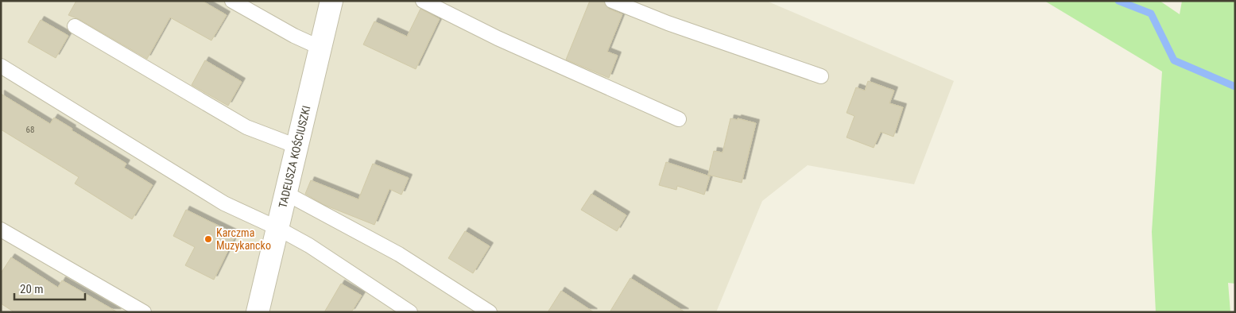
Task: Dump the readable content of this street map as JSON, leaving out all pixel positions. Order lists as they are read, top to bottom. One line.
{"streets":{"street":["TADEUSZA KOŚCIUSZKI"]},"places":["Karczma Muzykancko"],"house_numbers":["68"],"scale_bar":"20 m"}
